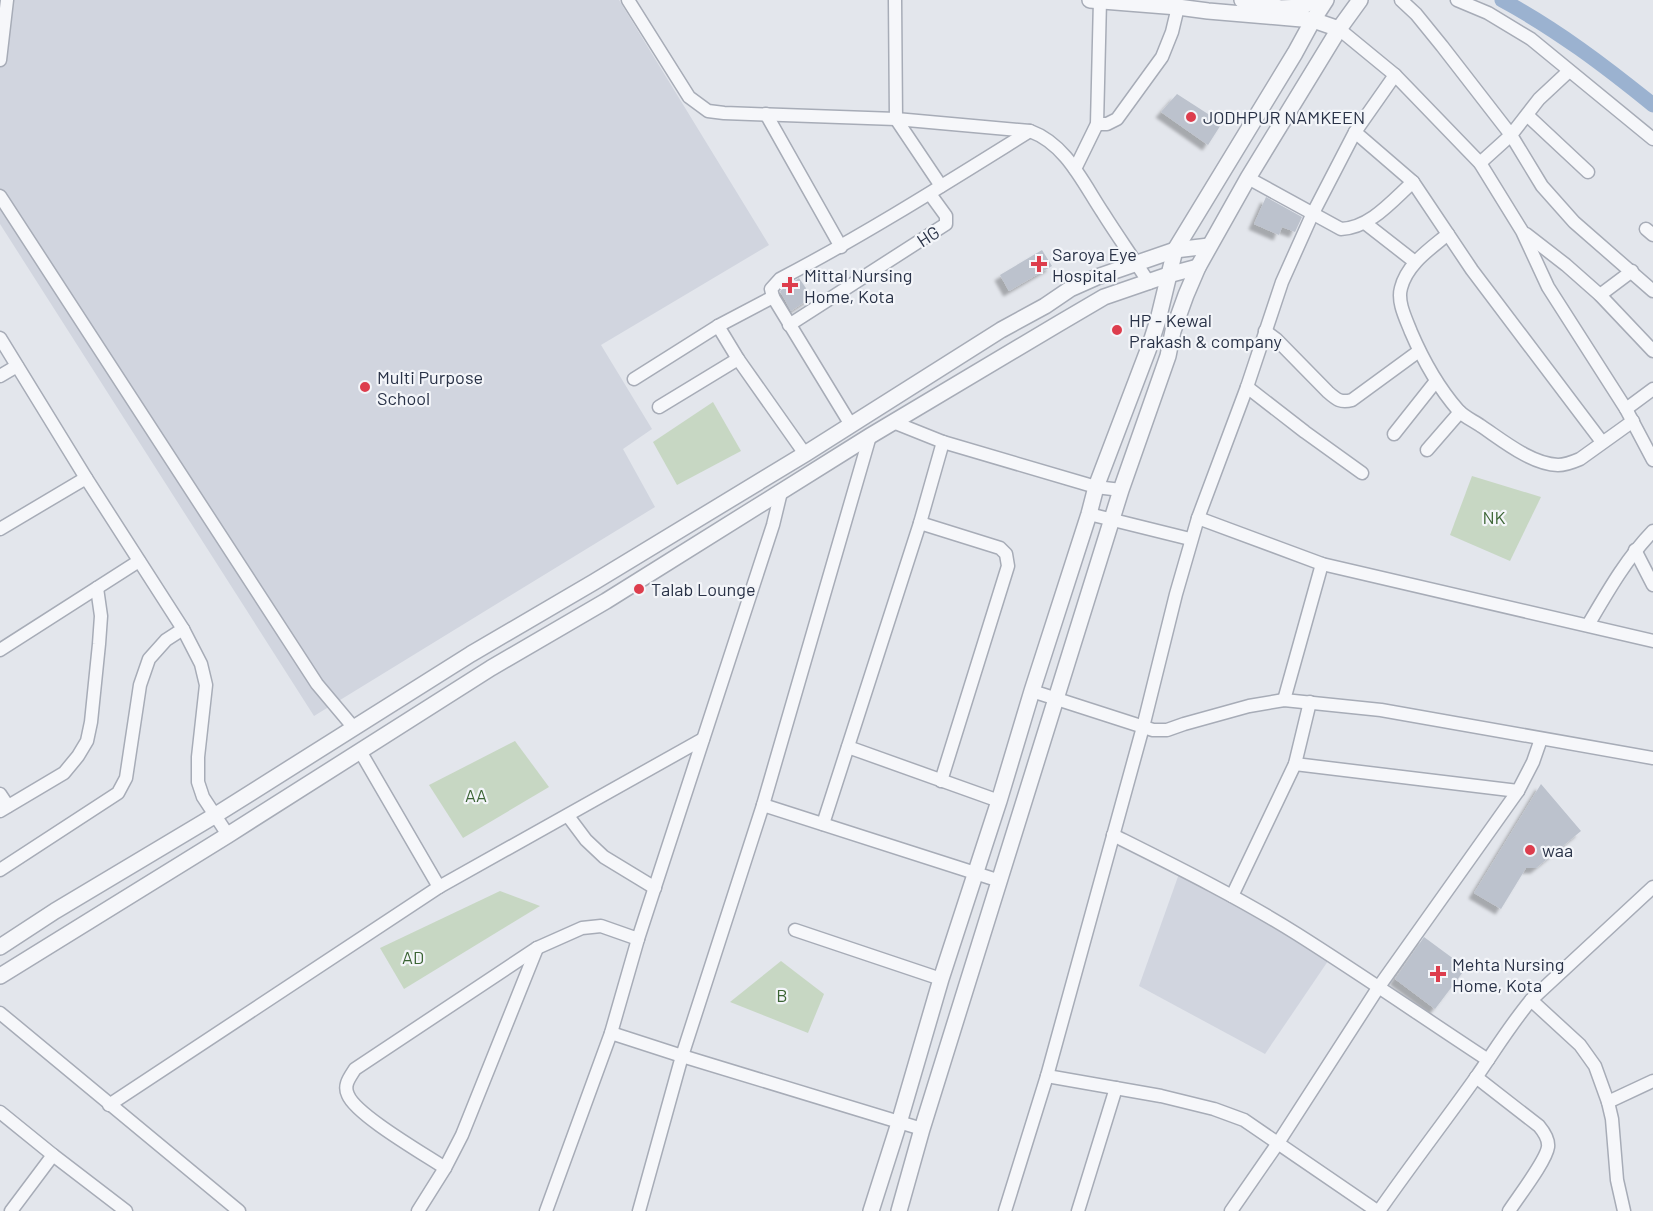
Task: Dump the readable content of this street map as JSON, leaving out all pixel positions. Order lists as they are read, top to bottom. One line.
{"streets":{"street":["HG"]},"parks":["NK","AA","AD","B"],"places":{"other":["JODHPUR NAMKEEN","HP - Kewal Prakash & company","Multi Purpose School","Talab Lounge","waa"],"health":["Saroya Eye Hospital","Mittal Nursing Home, Kota","Mehta Nursing Home, Kota"]}}
